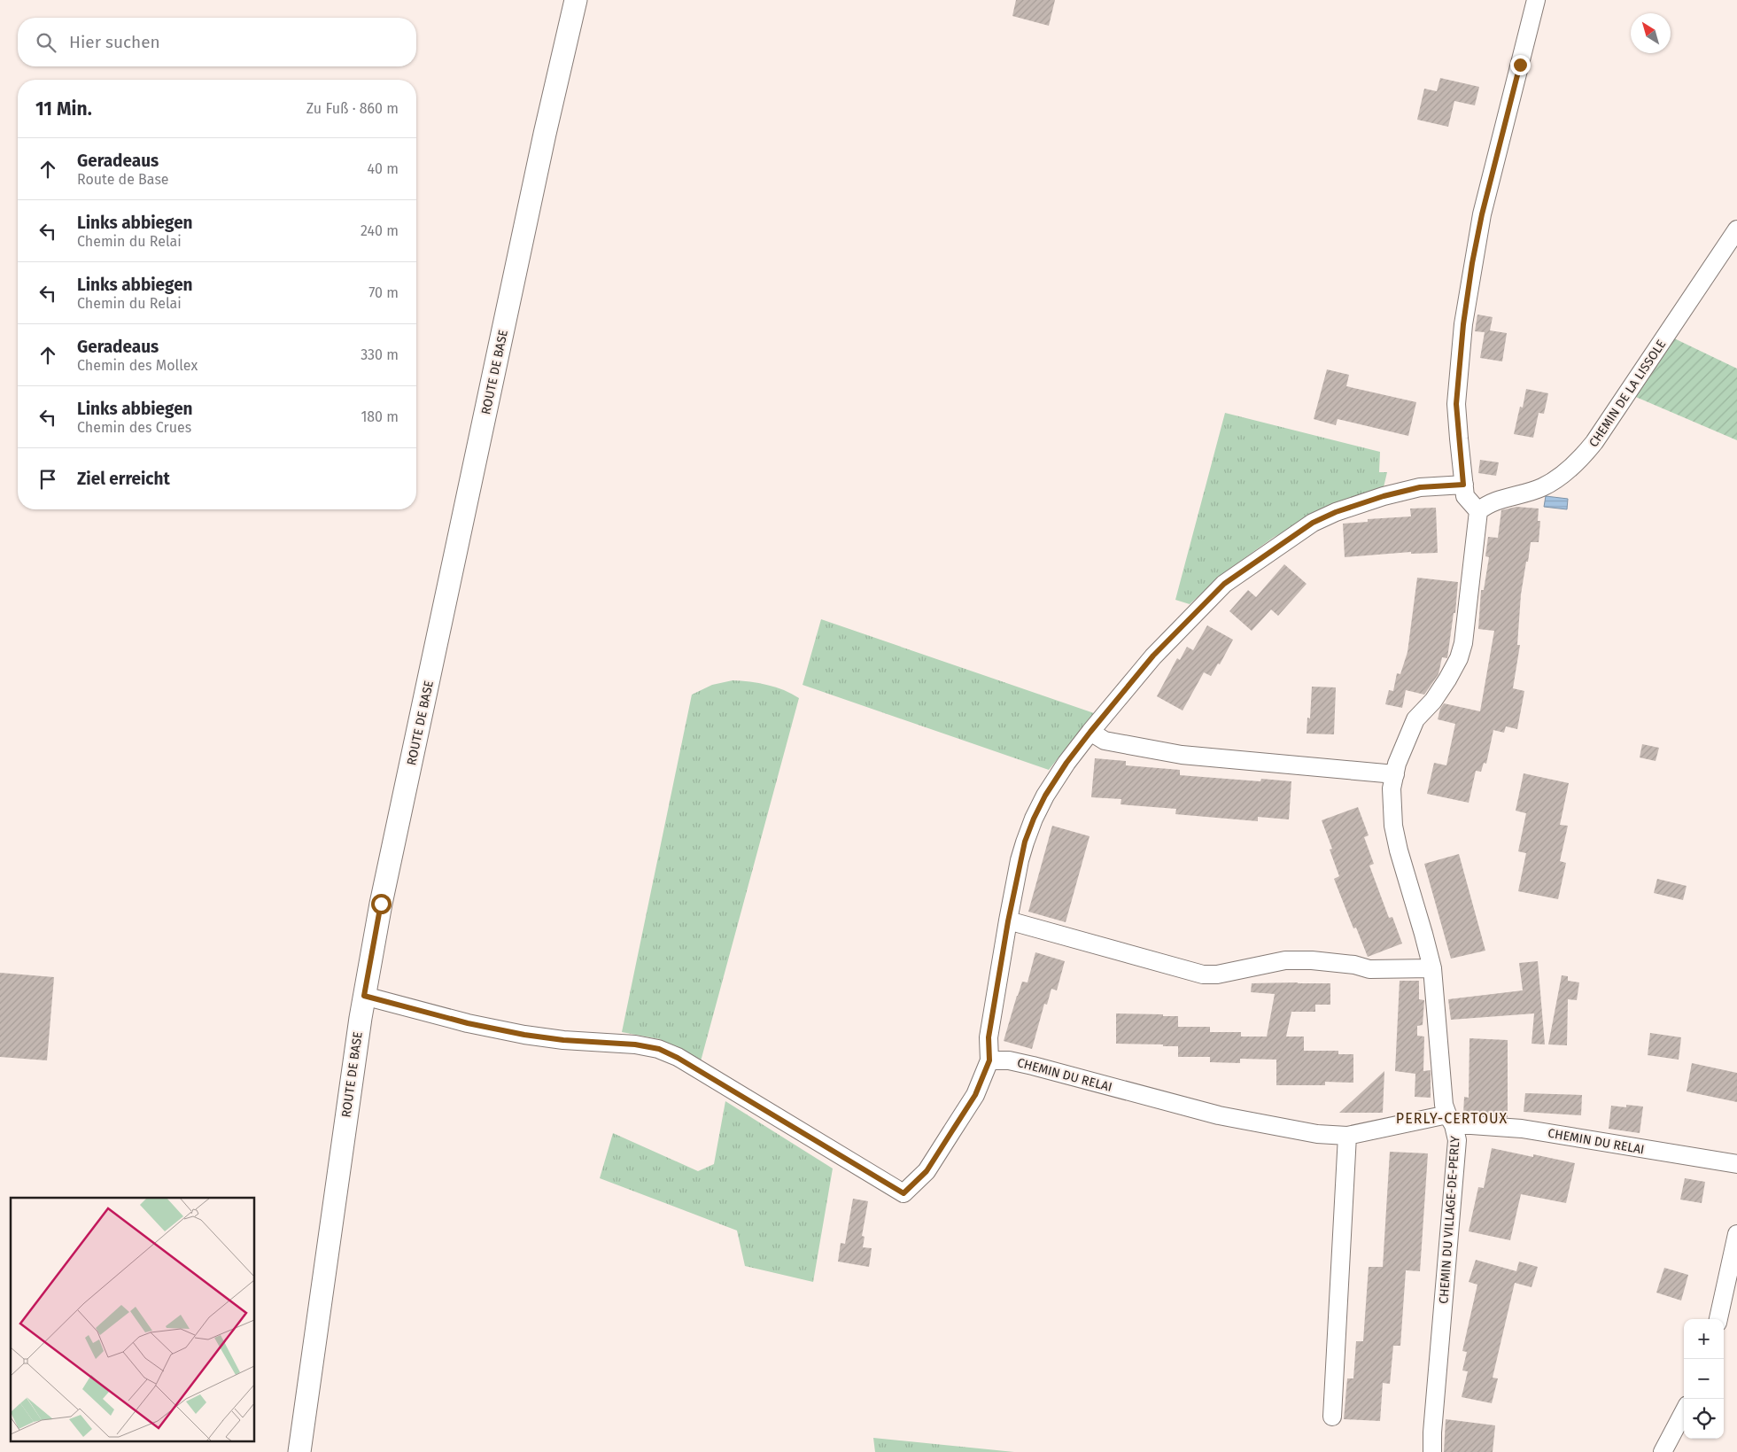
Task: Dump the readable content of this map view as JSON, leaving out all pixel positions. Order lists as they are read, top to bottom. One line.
{"streets":{"main road":["ROUTE DE BASE"],"street":["CHEMIN DE LA LISSOLE","CHEMIN DU RELAI","CHEMIN DU VILLAGE-DE-PERLY"]},"crossings":[["CHEMIN DE LA LISSOLE","CHEMIN DU VILLAGE-DE-PERLY"],["CHEMIN DU RELAI","CHEMIN DU VILLAGE-DE-PERLY"]],"districts":["PERLY-CERTOUX"],"north":"top left","page":{"search":"Hier suchen","heading":["11 Min.","Zu Fuß · 860 m"],"list":[["Geradeaus","Route de Base","40 m"],["Links abbiegen","Chemin du Relai","240 m"],["Links abbiegen","Chemin du Relai","70 m"],["Geradeaus","Chemin des Mollex","330 m"],["Links abbiegen","Chemin des Crues","180 m"],"Ziel erreicht"],"map_buttons":["+","−"]}}
